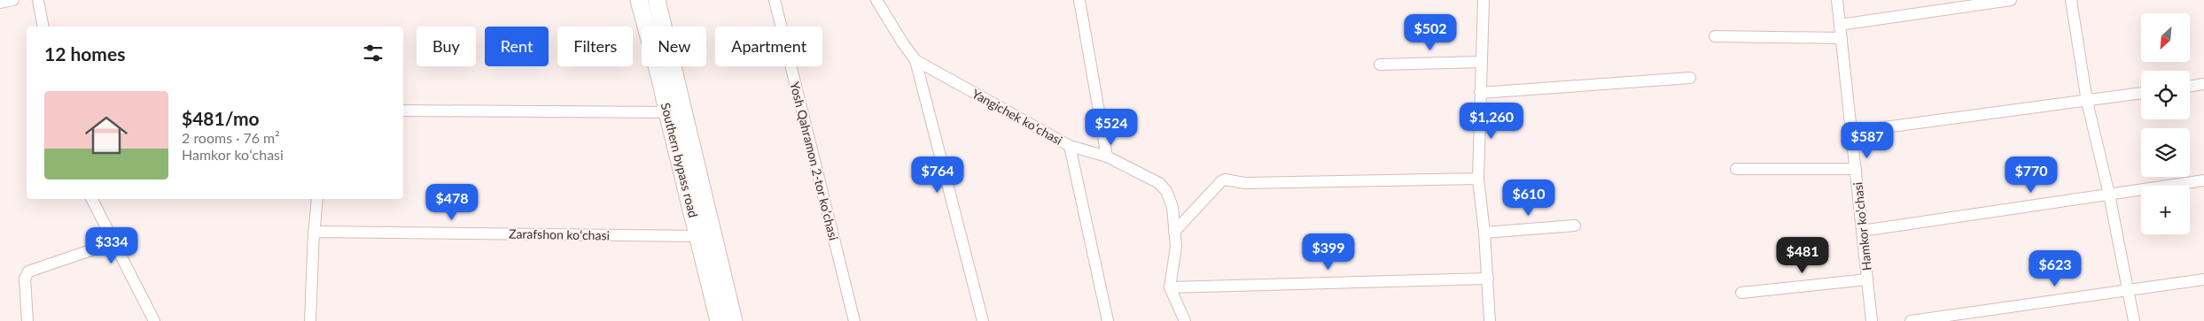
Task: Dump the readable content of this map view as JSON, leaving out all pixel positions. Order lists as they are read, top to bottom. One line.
{"streets":{"highway":["Southern bypass road"],"street":["Yangichek koʻchasi","Yosh Qahramon 2-tor koʼchasi","Hamkor koʻchasi","Zarafshon koʻchasi"]},"crossings":[["Southern bypass road","Zarafshon koʻchasi"]],"north":"bottom left","page":{"map_buttons":"+","price":["$502","$1,260","$524","$587","$764","$770","$610","$478","$334","$399","$481","$623"],"chip":["Buy","Rent","Filters","New","Apartment"],"heading":"12 homes","list":[{"name":"$481/mo","note":"2 rooms · 76 m² · Hamkor koʻchasi"}]}}
